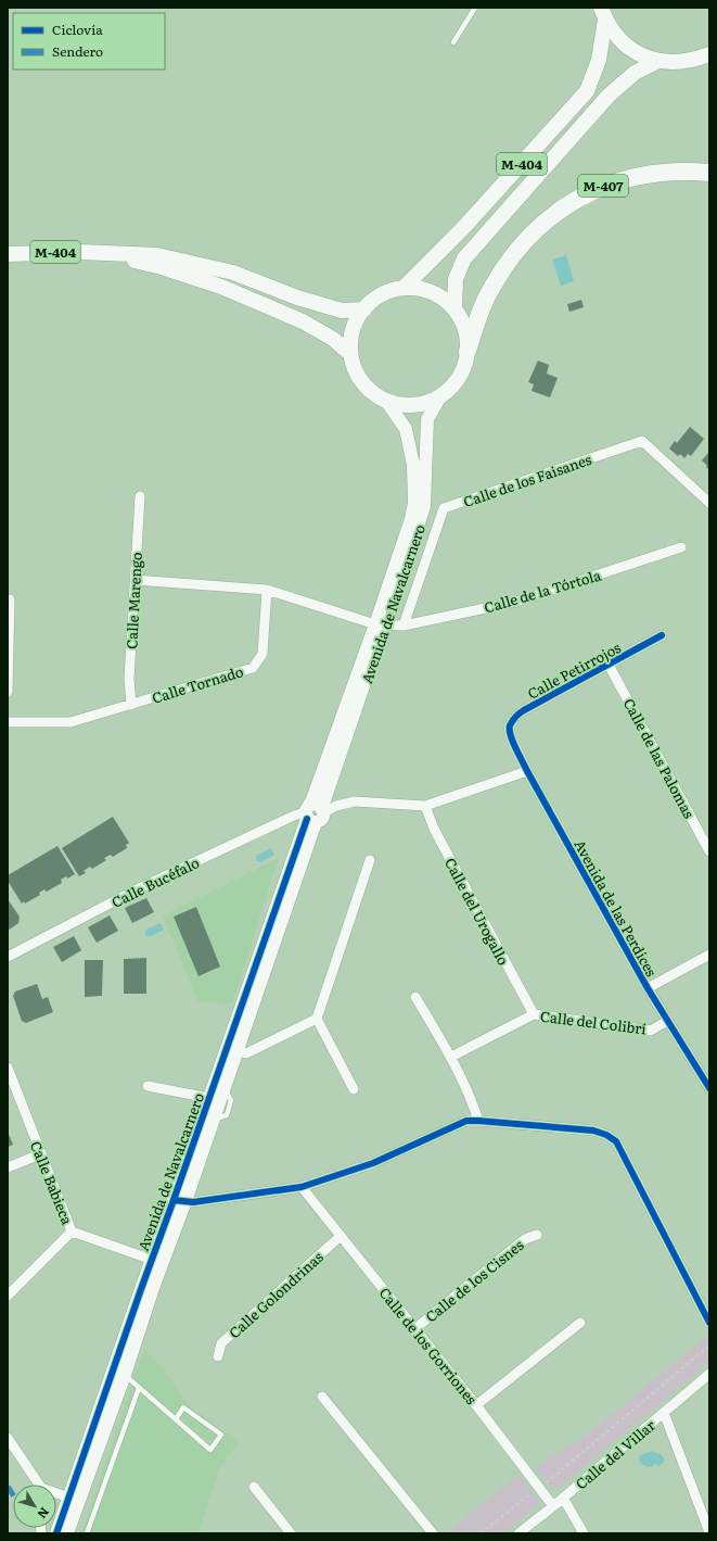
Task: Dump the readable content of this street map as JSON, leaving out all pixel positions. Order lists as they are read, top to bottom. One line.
{"streets":{"highway":["M-407"],"main road":["M-404"],"street":["Calle de los Faisanes","Calle de la Tórtola","Calle Marengo","Avenida de Navalcarnero","Calle Petirrojos","Calle Tornado","Calle de las Palomas","Calle Bucéfalo","Avenida de las Perdices","Calle del Urogallo","Calle del Colibrí","Calle Babieca","Calle de los Cisnes","Calle Golondrinas","Calle de los Gorriones","Calle del Villar"]},"crossings":[["M-404","M-407"],["M-404","Avenida de Navalcarnero"],["M-407","Avenida de Navalcarnero"],["Calle de los Faisanes","Calle de la Tórtola"],["Calle de la Tórtola","Avenida de Navalcarnero"],["Calle de la Tórtola","Calle Tornado"],["Calle Marengo","Calle Tornado"],["Avenida de Navalcarnero","Calle Bucéfalo"],["Avenida de Navalcarnero","Calle Babieca"],["Calle Petirrojos","Calle de las Palomas"],["Calle Petirrojos","Avenida de las Perdices"],["Avenida de las Perdices","Calle del Colibrí"],["Calle del Urogallo","Calle del Colibrí"],["Calle de los Cisnes","Calle de los Gorriones"],["Calle Golondrinas","Calle de los Gorriones"],["Calle de los Gorriones","Calle del Villar"]],"legend":["Ciclovía","Sendero"],"north":"bottom right"}
